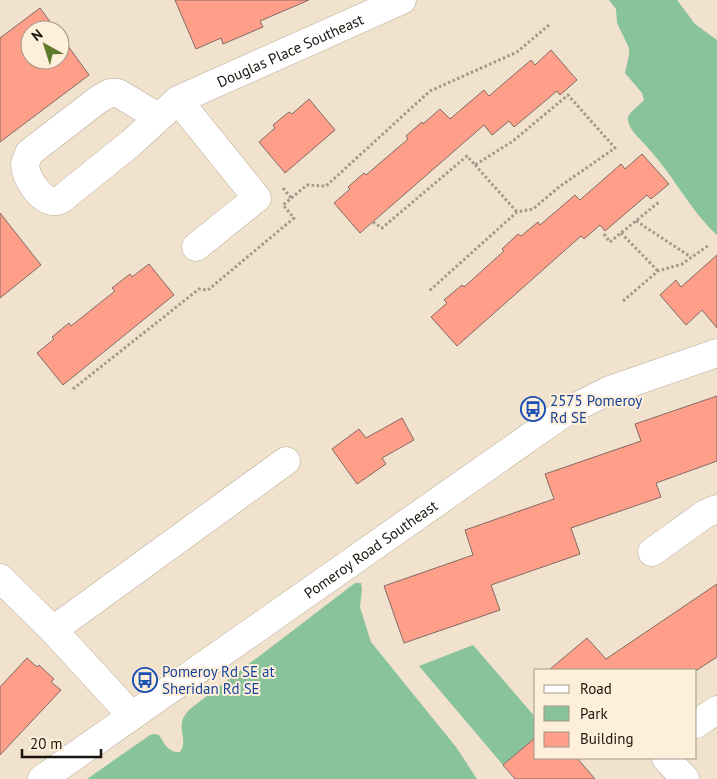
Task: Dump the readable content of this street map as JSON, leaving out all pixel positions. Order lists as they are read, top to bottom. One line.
{"streets":{"street":["Douglas Place Southeast","Pomeroy Road Southeast"]},"places":{"bus stop":["2575 Pomeroy Rd SE","Pomeroy Rd SE at Sheridan Rd SE"]},"legend":["Road","Park","Building"],"scale_bar":"20 m","north":"top left"}
